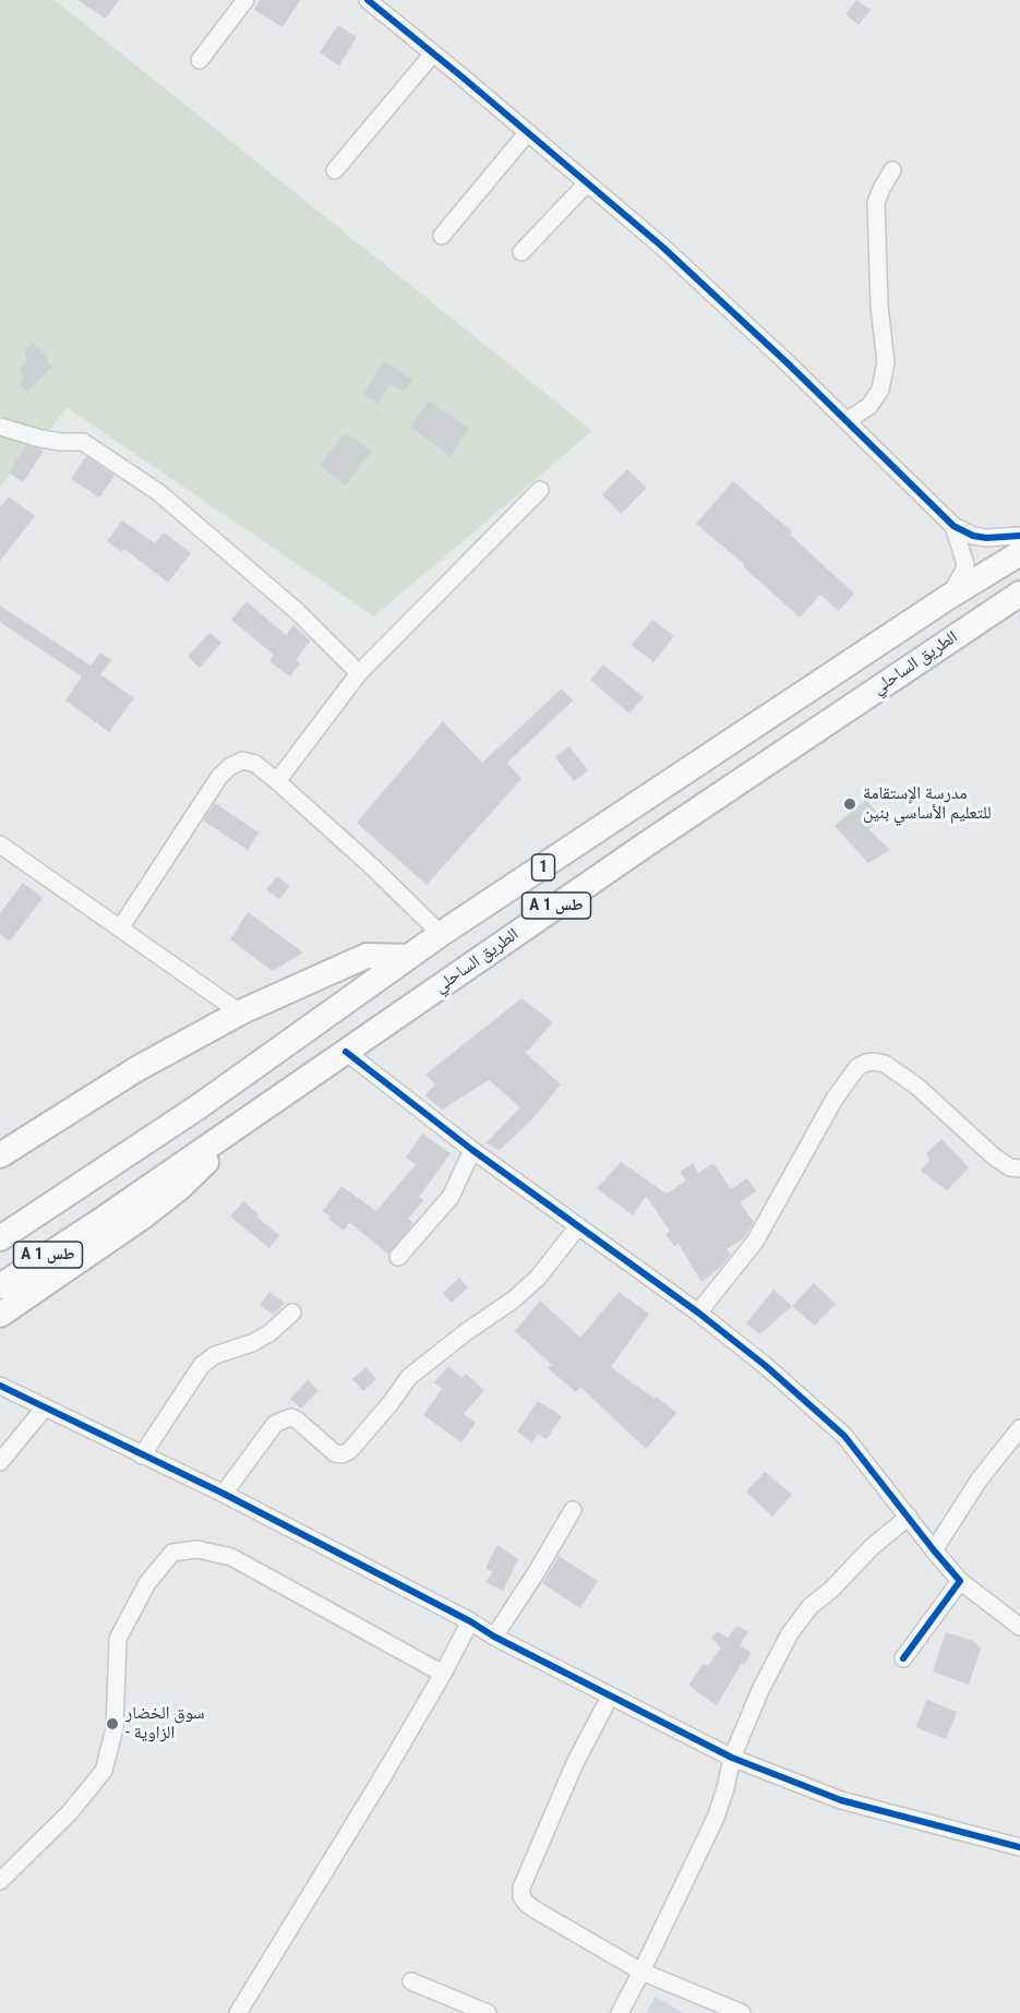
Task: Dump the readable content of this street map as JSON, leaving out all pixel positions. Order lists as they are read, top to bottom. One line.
{"streets":{"highway":["الطريق الساحلي","1","A 1 طس"]},"places":["مدرسة اﻹستقامة للتعليم اﻷساسي بنين","سوق الخضار - الزاوية"]}
